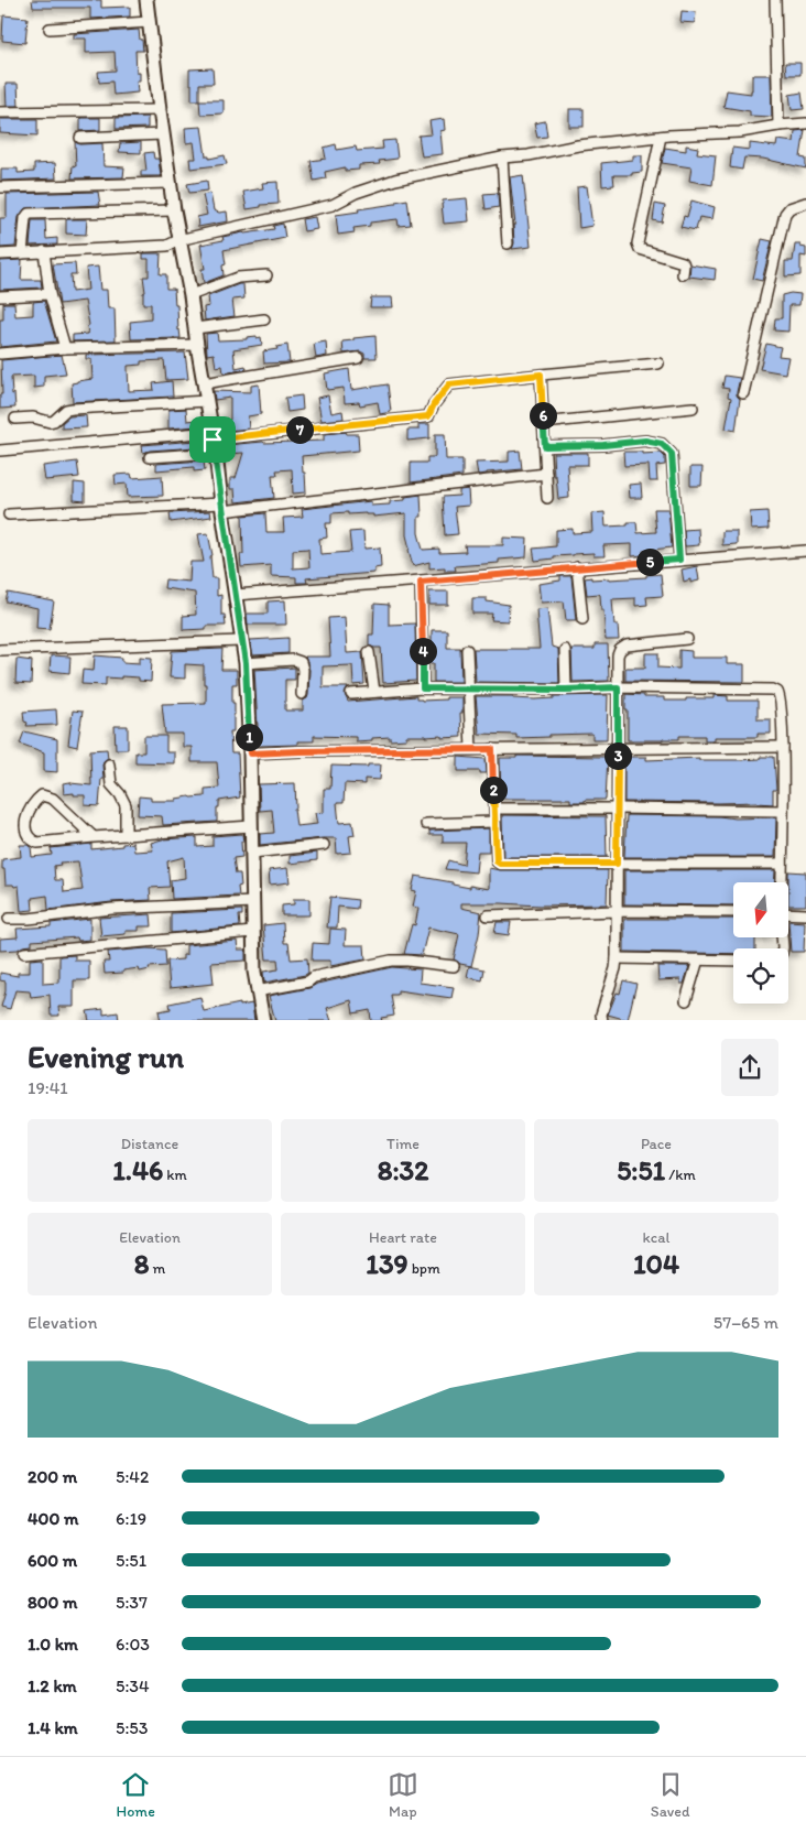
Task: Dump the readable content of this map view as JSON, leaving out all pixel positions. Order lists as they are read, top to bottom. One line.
{"north":"bottom","page":{"pins":["6","7","5","4","1","3","2"],"heading":["Evening run","19:41"],"stats":[["Distance","1.46 km"],["Time","8:32"],["Pace","5:51 /km"],["Elevation","8 m"],["Heart rate","139 bpm"],["kcal","104"]],"chart":["Elevation","57–65 m"],"list":[{"name":"200 m","note":"5:42"},{"name":"400 m","note":"6:19"},{"name":"600 m","note":"5:51"},{"name":"800 m","note":"5:37"},{"name":"1.0 km","note":"6:03"},{"name":"1.2 km","note":"5:34"},{"name":"1.4 km","note":"5:53"}],"tabs":["Home","Map","Saved"]}}
